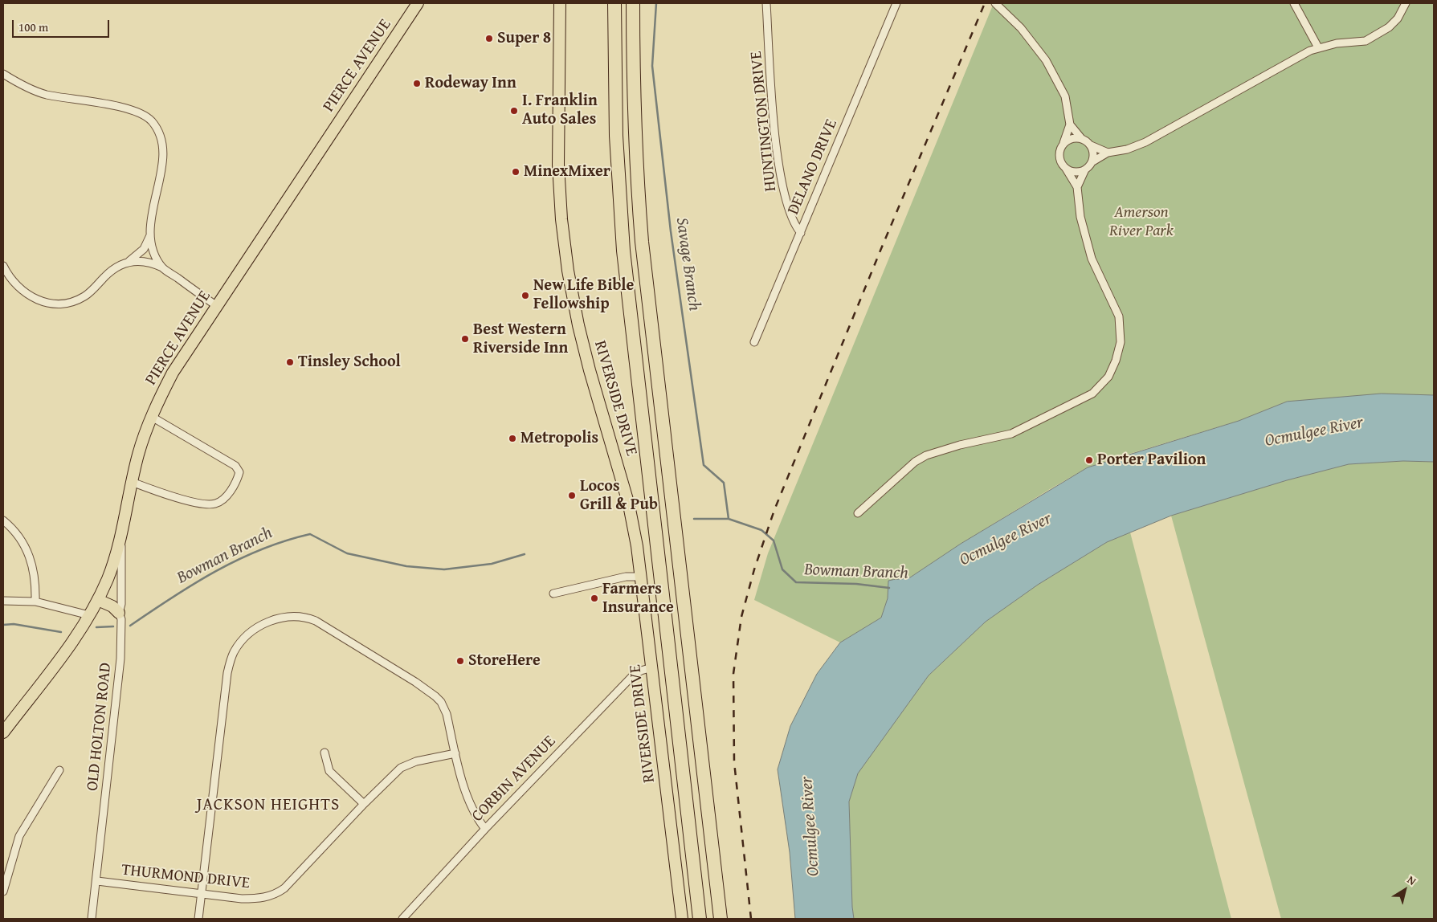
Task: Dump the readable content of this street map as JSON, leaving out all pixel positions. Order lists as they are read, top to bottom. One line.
{"streets":{"main road":["PIERCE AVENUE","RIVERSIDE DRIVE"],"street":["HUNTINGTON DRIVE","DELANO DRIVE","OLD HOLTON ROAD","CORBIN AVENUE","THURMOND DRIVE"]},"crossings":[["PIERCE AVENUE","OLD HOLTON ROAD"],["HUNTINGTON DRIVE","DELANO DRIVE"],["RIVERSIDE DRIVE","CORBIN AVENUE"],["OLD HOLTON ROAD","THURMOND DRIVE"]],"districts":["JACKSON HEIGHTS"],"water":["Savage Branch","Ocmulgee River","Bowman Branch"],"parks":["Amerson River Park"],"places":["Super 8","Rodeway Inn","I. Franklin Auto Sales","MinexMixer","New Life Bible Fellowship","Best Western Riverside Inn","Tinsley School","Metropolis","Porter Pavilion","Locos Grill & Pub","Farmers Insurance","StoreHere"],"scale_bar":"100 m","north":"top right"}
